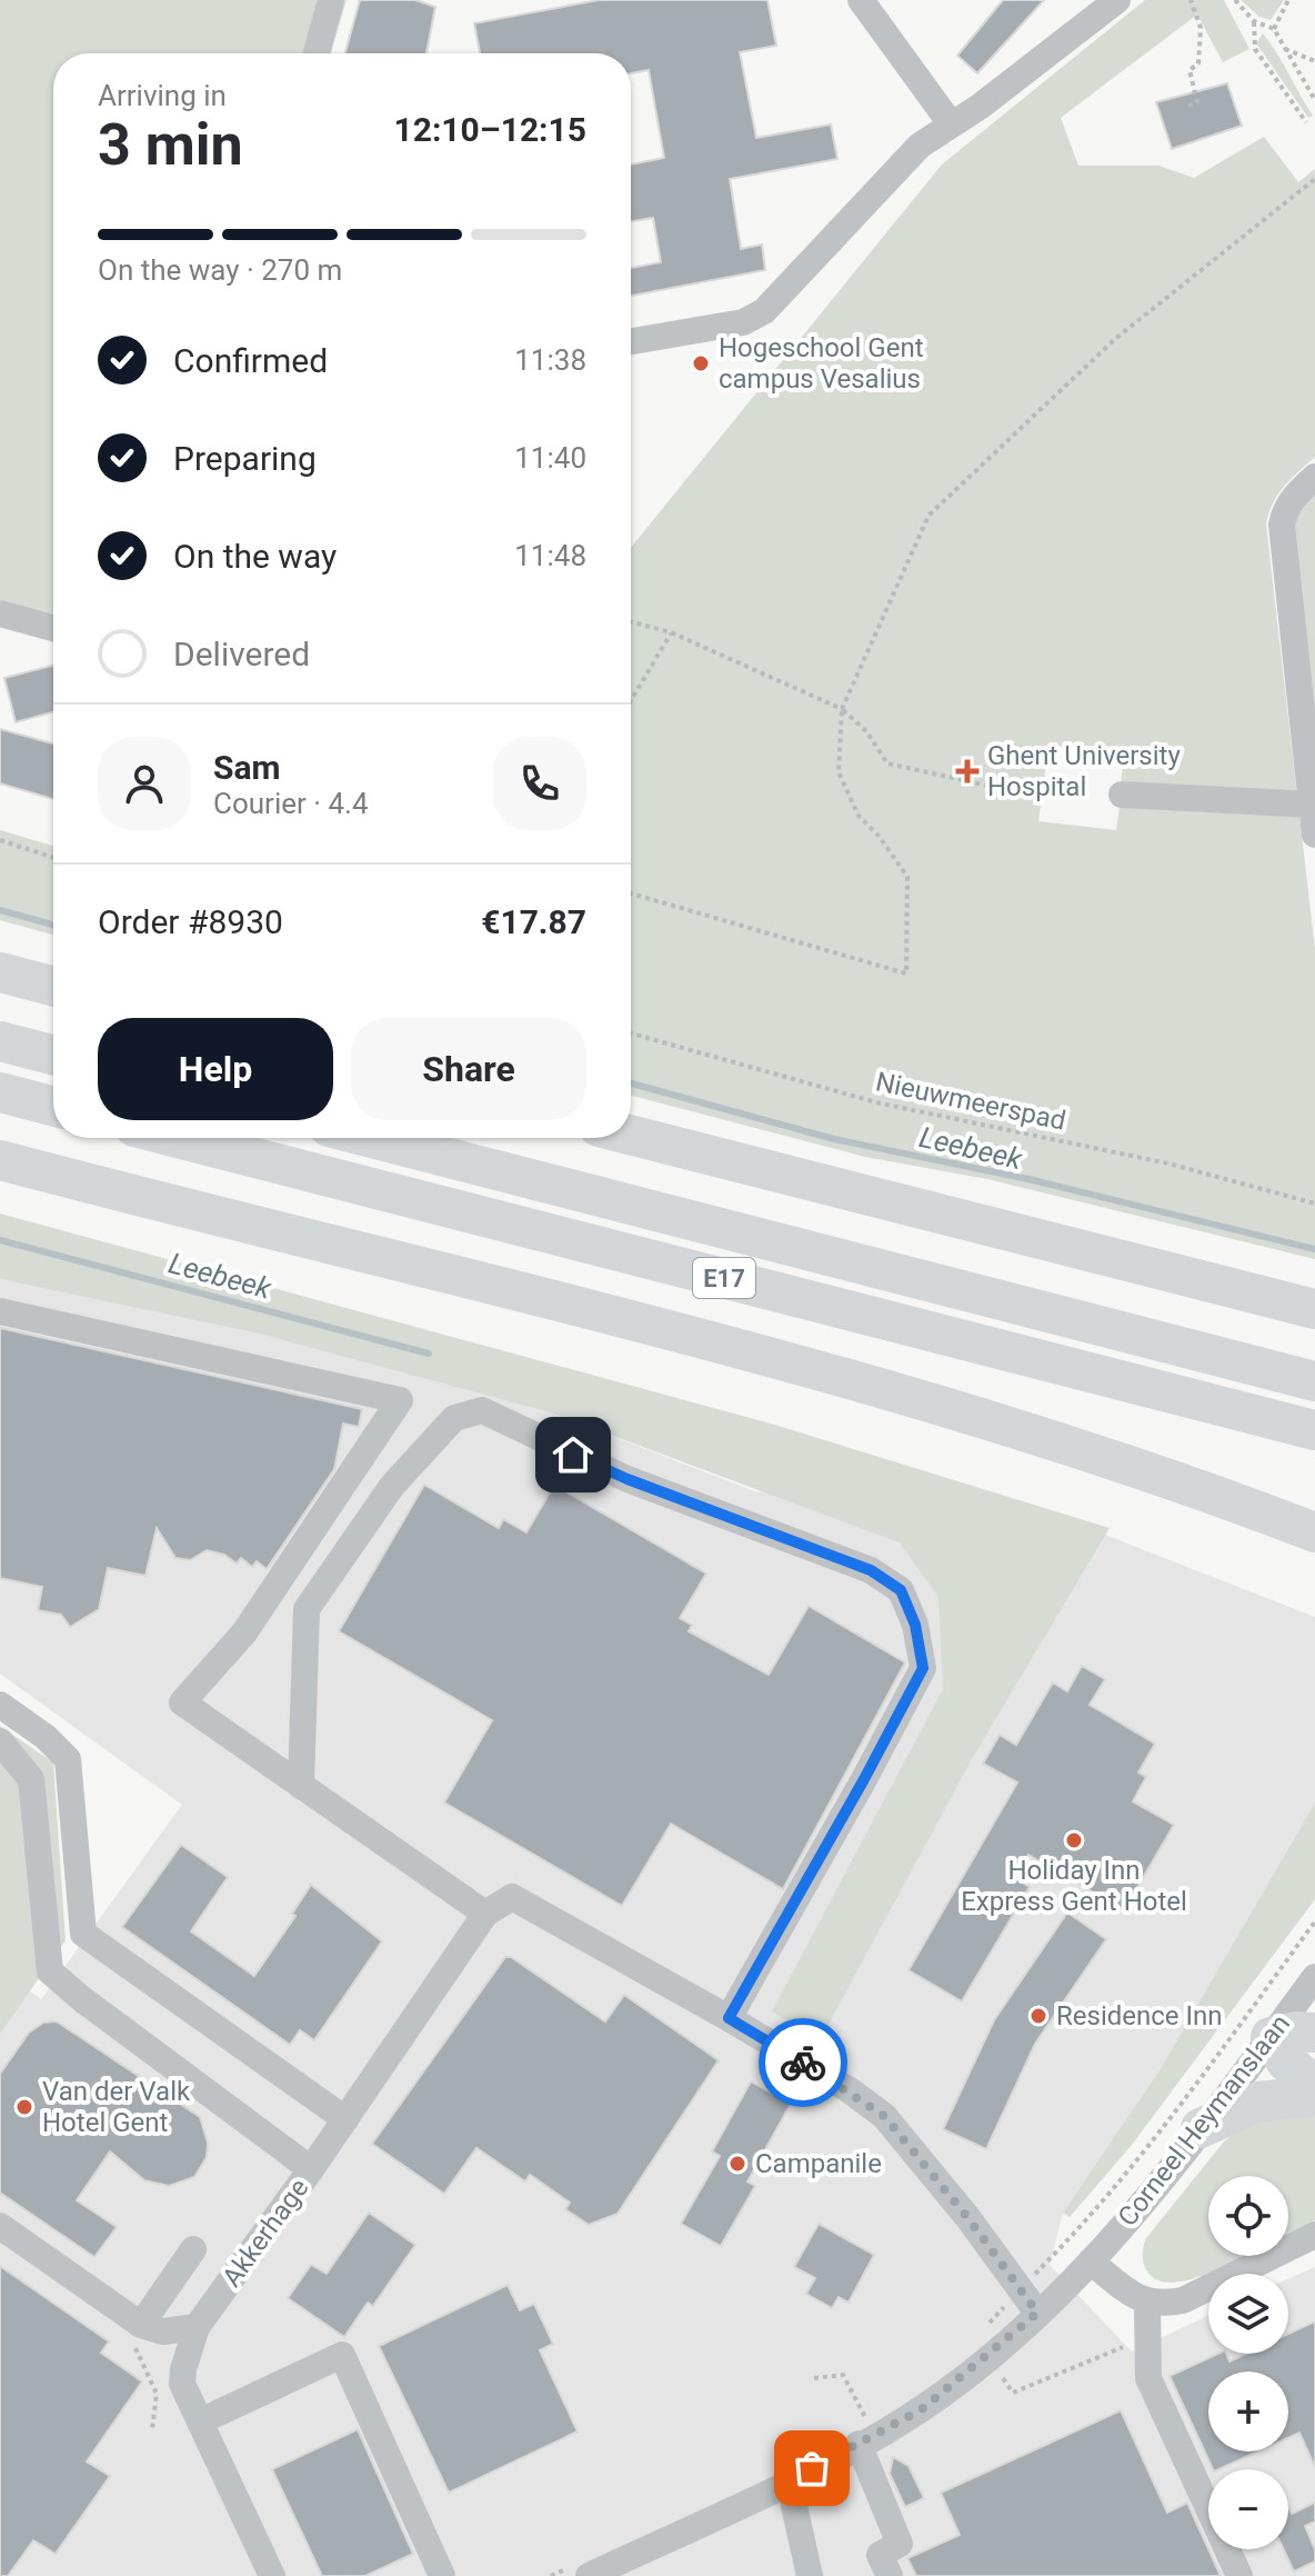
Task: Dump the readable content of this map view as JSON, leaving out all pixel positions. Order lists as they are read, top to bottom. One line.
{"streets":{"highway":["E17"],"street":["Corneel Heymanslaan","Akkerhage"],"path":["Nieuwmeerspad"]},"water":["Leebeek"],"places":{"other":["Hogeschool Gent campus Vesalius","Holiday Inn Express Gent Hotel","Residence Inn","Van der Valk Hotel Gent","Campanile"],"health":["Ghent University Hospital"]},"page":{"heading":["3 min","Arriving in","12:10–12:15"],"panel":["Sam","Courier · 4.4","Order #8930","€17.87"],"bar":"On the way · 270 m","list":[["Confirmed","11:38"],["Preparing","11:40"],["On the way","11:48"],"Delivered"],"buttons":["Help","Share"],"map_buttons":["+","−"]}}
